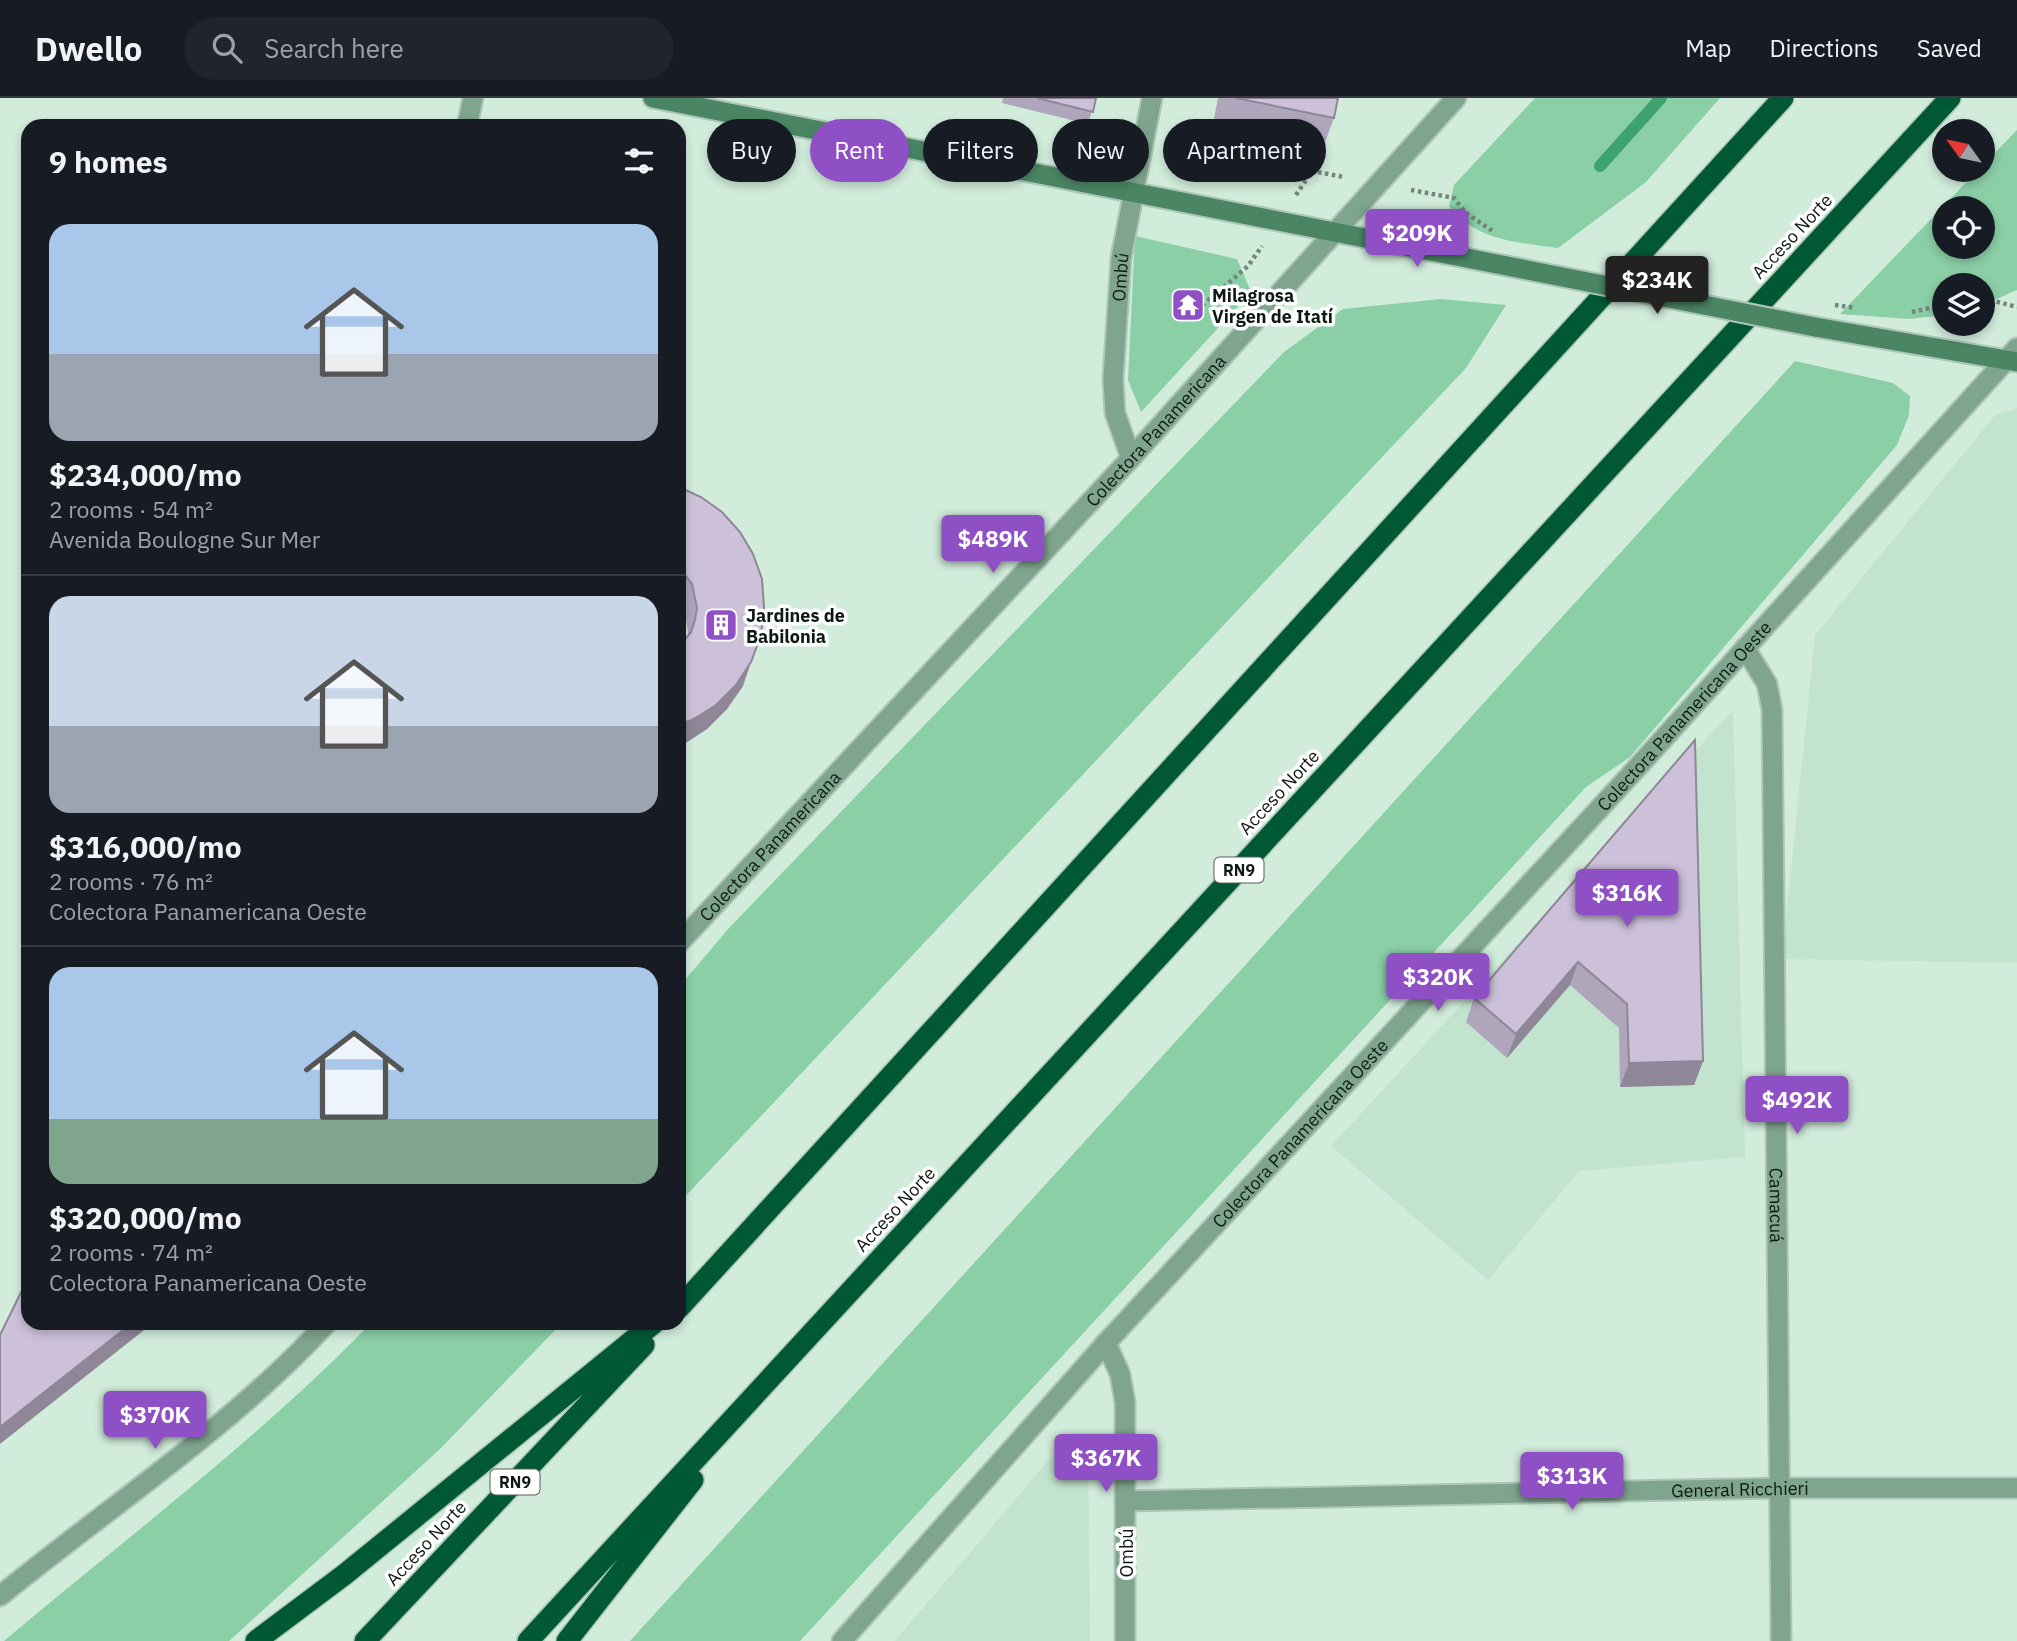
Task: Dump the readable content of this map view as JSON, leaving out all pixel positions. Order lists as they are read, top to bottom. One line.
{"streets":{"highway":["Acceso Norte","RN9"],"street":["Ombú","Colectora Panamericana","Colectora Panamericana Oeste","Camacuá","General Ricchieri"]},"crossings":[["Ombú","Colectora Panamericana"],["Ombú","Colectora Panamericana Oeste"],["Ombú","General Ricchieri"],["Colectora Panamericana Oeste","Camacuá"],["Camacuá","General Ricchieri"]],"places":{"temple":["Milagrosa Virgen de Itatí"],"building":["Jardines de Babilonia"]},"north":"top left","page":{"header":"Dwello","search":"Search here","nav":["Map","Directions","Saved"],"chip":["Buy","Rent","Filters","New","Apartment"],"heading":"9 homes","list":[{"name":"$234,000/mo","note":"2 rooms · 54 m² · Avenida Boulogne Sur Mer"},{"name":"$316,000/mo","note":"2 rooms · 76 m² · Colectora Panamericana Oeste"},{"name":"$320,000/mo","note":"2 rooms · 74 m² · Colectora Panamericana Oeste"}],"price":["$209K","$234K","$489K","$316K","$320K","$492K","$370K","$367K","$313K"]}}
